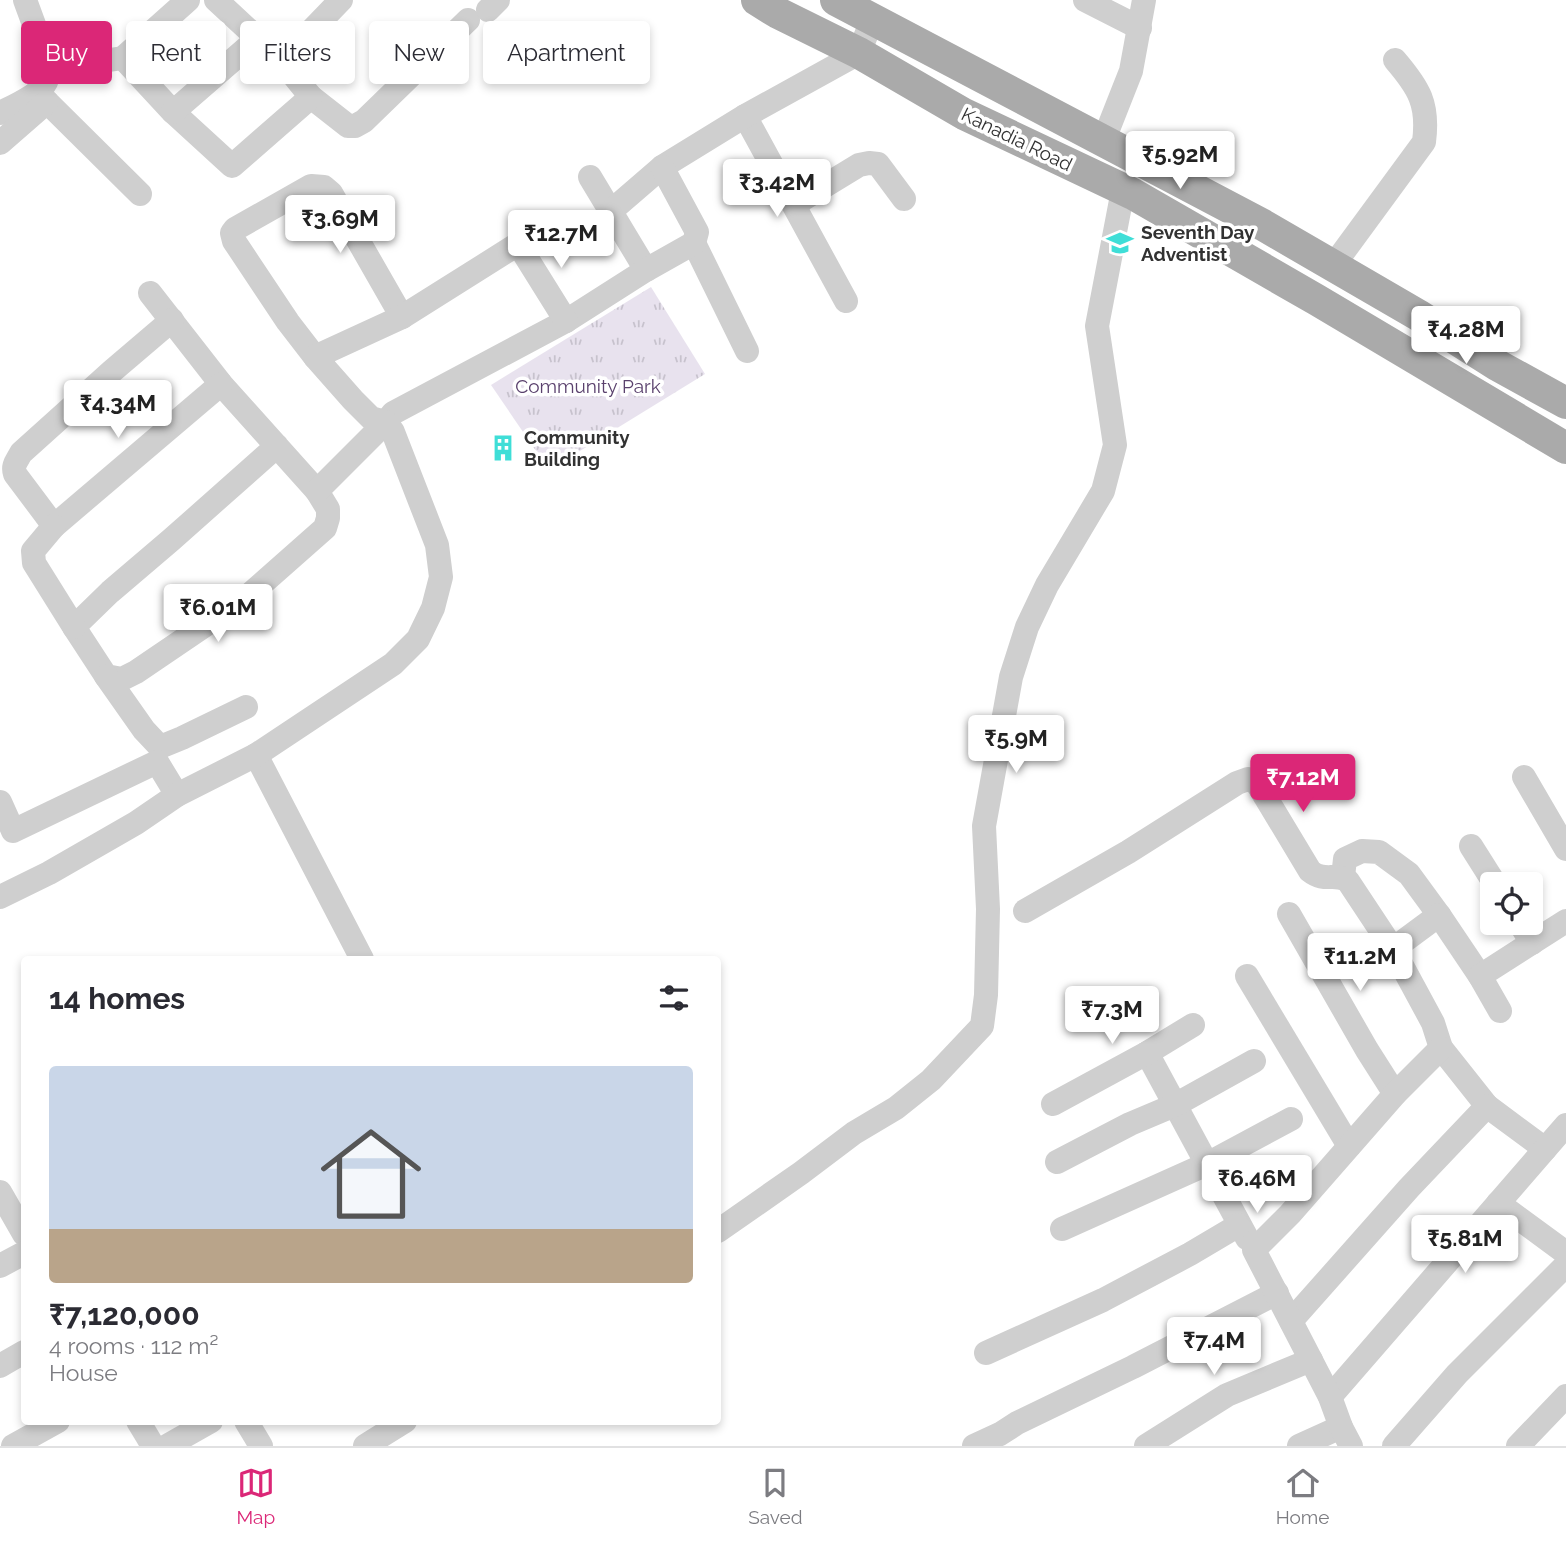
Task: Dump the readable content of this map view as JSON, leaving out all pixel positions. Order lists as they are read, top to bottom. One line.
{"streets":{"main road":["Kanadia Road"]},"parks":["Community Park"],"places":{"school or university":["Seventh Day Adventist"],"building":["Community Building"]},"page":{"chip":["Buy","Rent","Filters","New","Apartment"],"price":["₹5.92M","₹3.42M","₹3.69M","₹12.7M","₹4.28M","₹4.34M","₹6.01M","₹5.9M","₹7.12M","₹11.2M","₹7.3M","₹6.46M","₹5.81M","₹7.4M"],"heading":"14 homes","list":[{"name":"₹7,120,000","note":"4 rooms · 112 m² · House"}],"tabs":["Map","Saved","Home"]}}
